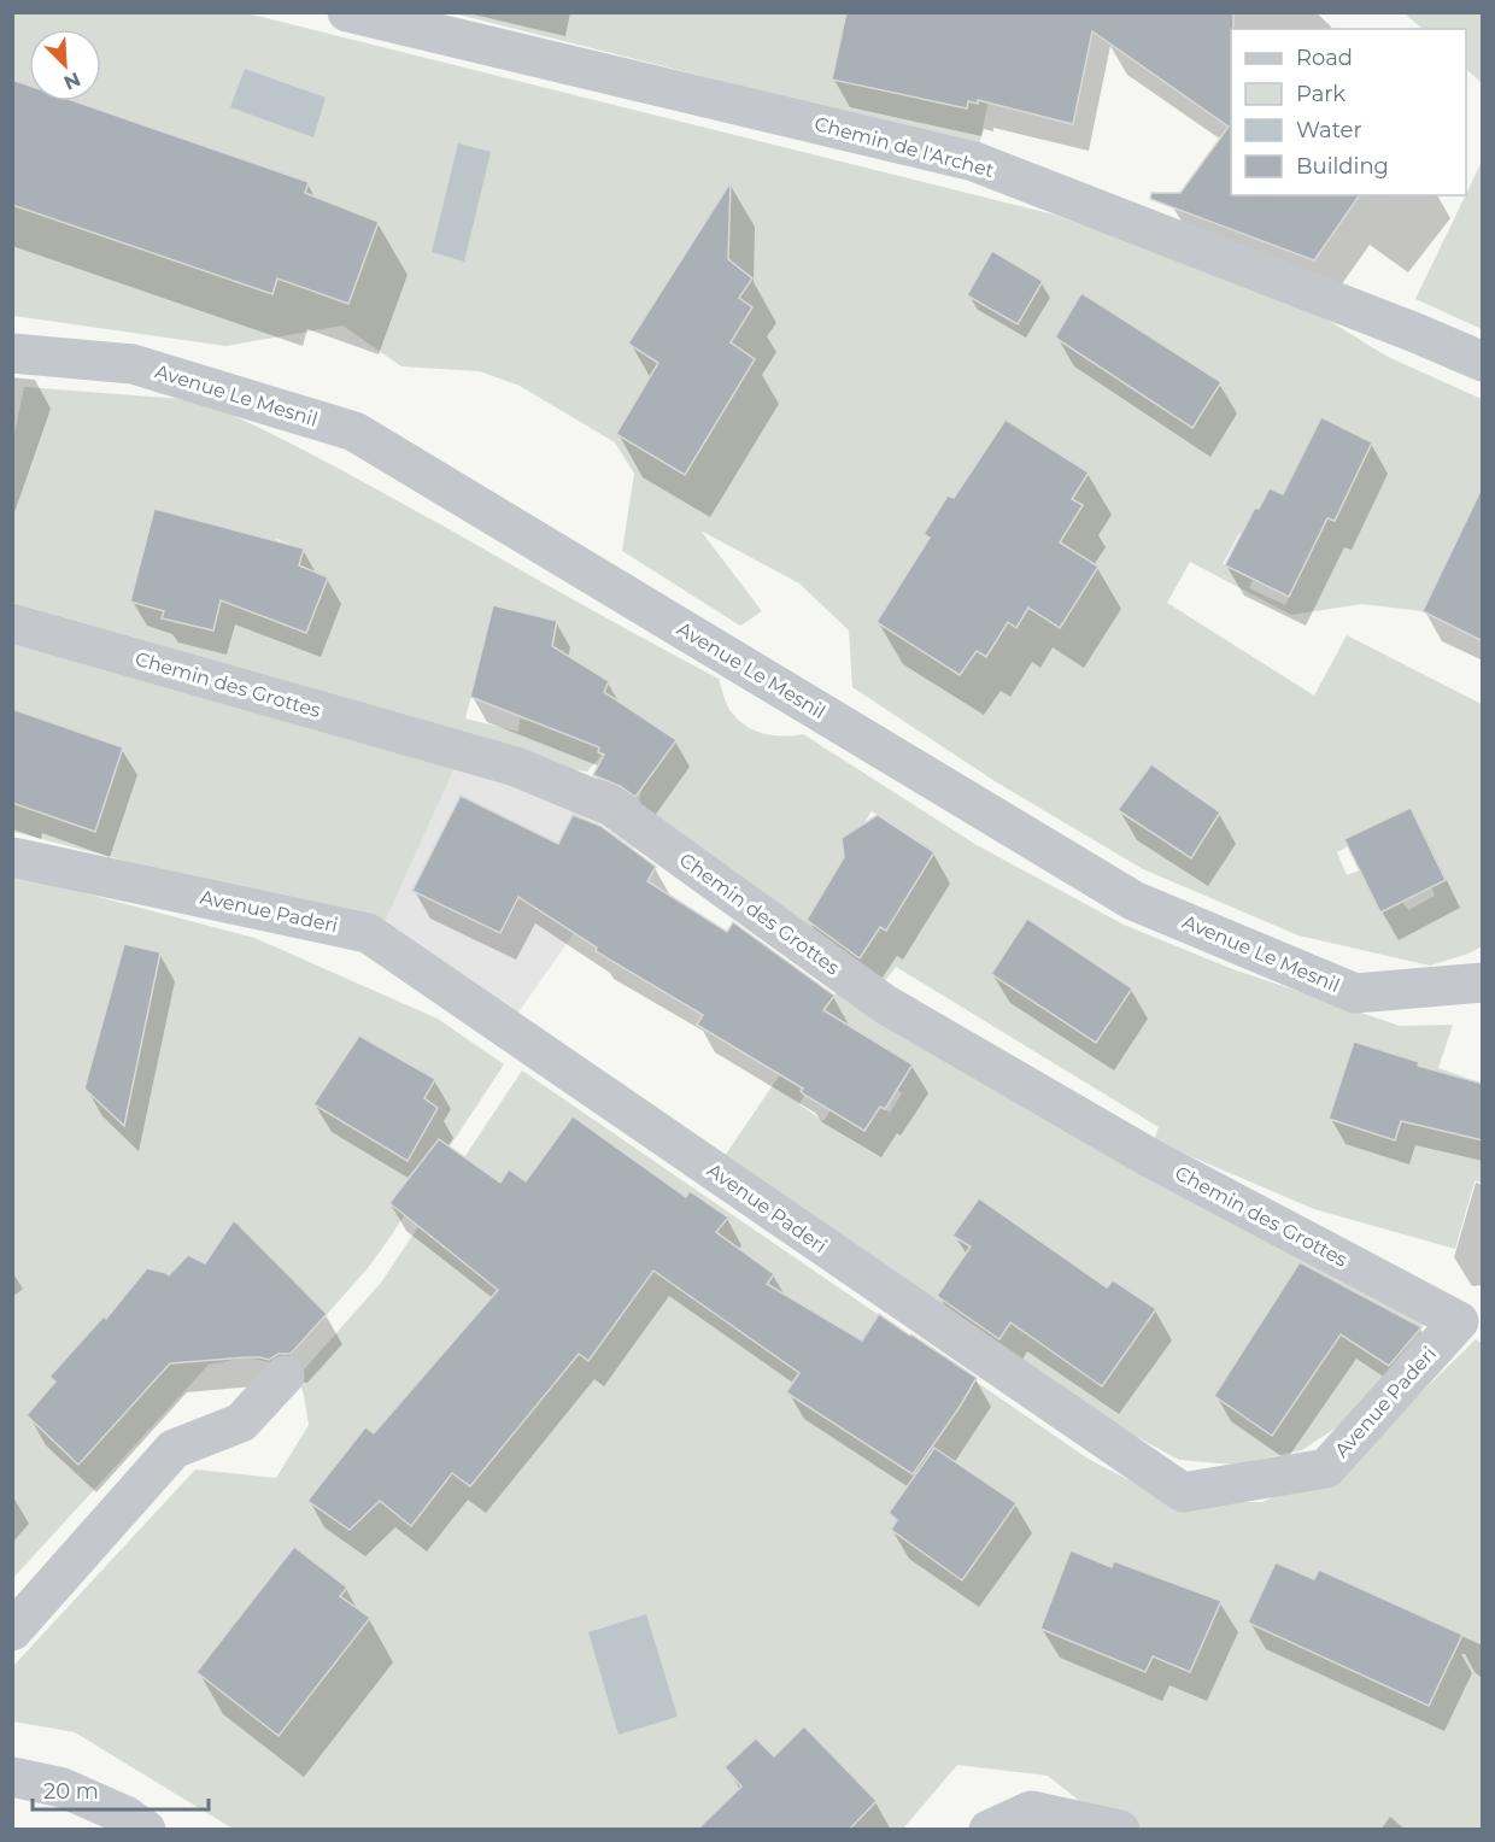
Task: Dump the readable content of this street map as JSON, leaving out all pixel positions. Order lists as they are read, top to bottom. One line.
{"streets":{"street":["Chemin de l'Archet","Avenue Le Mesnil","Chemin des Grottes","Avenue Paderi"]},"crossings":[["Chemin des Grottes","Avenue Paderi"]],"legend":["Road","Park","Water","Building"],"scale_bar":"20 m","north":"bottom right"}
